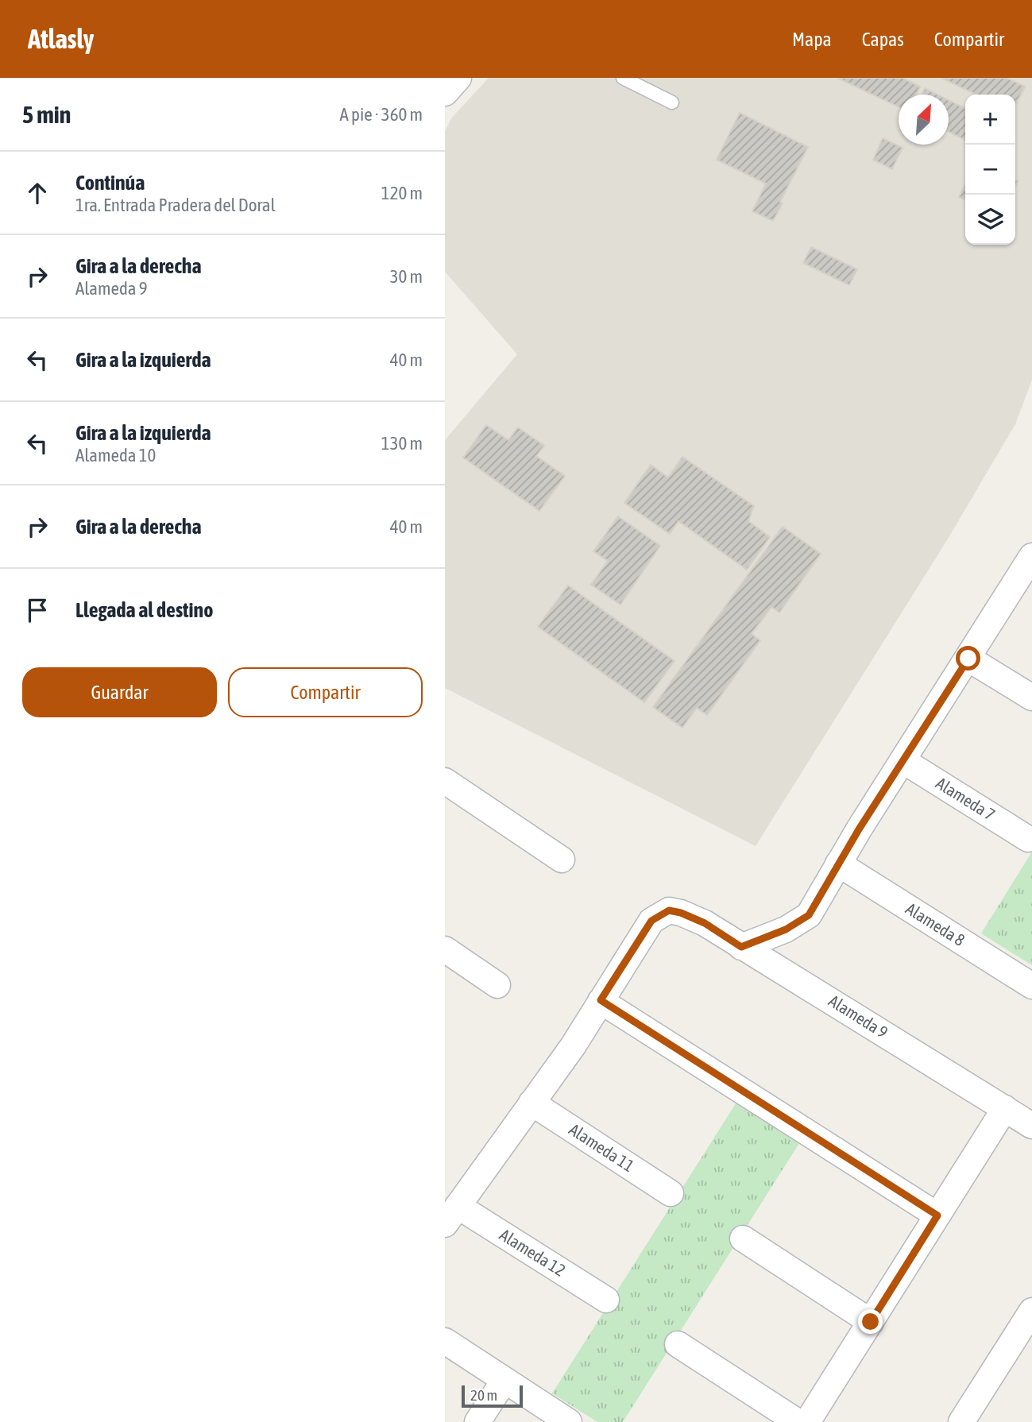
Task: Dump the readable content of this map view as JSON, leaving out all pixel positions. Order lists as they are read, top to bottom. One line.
{"streets":{"street":["Alameda 7","Alameda 8","Alameda 9","Alameda 11","Alameda 12"]},"scale_bar":"20 m","north":"top right","page":{"header":"Atlasly","nav":["Mapa","Capas","Compartir"],"heading":["5 min","A pie · 360 m"],"map_buttons":["+","−"],"list":[["Continúa","1ra. Entrada Pradera del Doral","120 m"],["Gira a la derecha","Alameda 9","30 m"],["Gira a la izquierda","40 m"],["Gira a la izquierda","Alameda 10","130 m"],["Gira a la derecha","40 m"],"Llegada al destino"],"buttons":["Guardar","Compartir"],"scale":"20 m"}}
